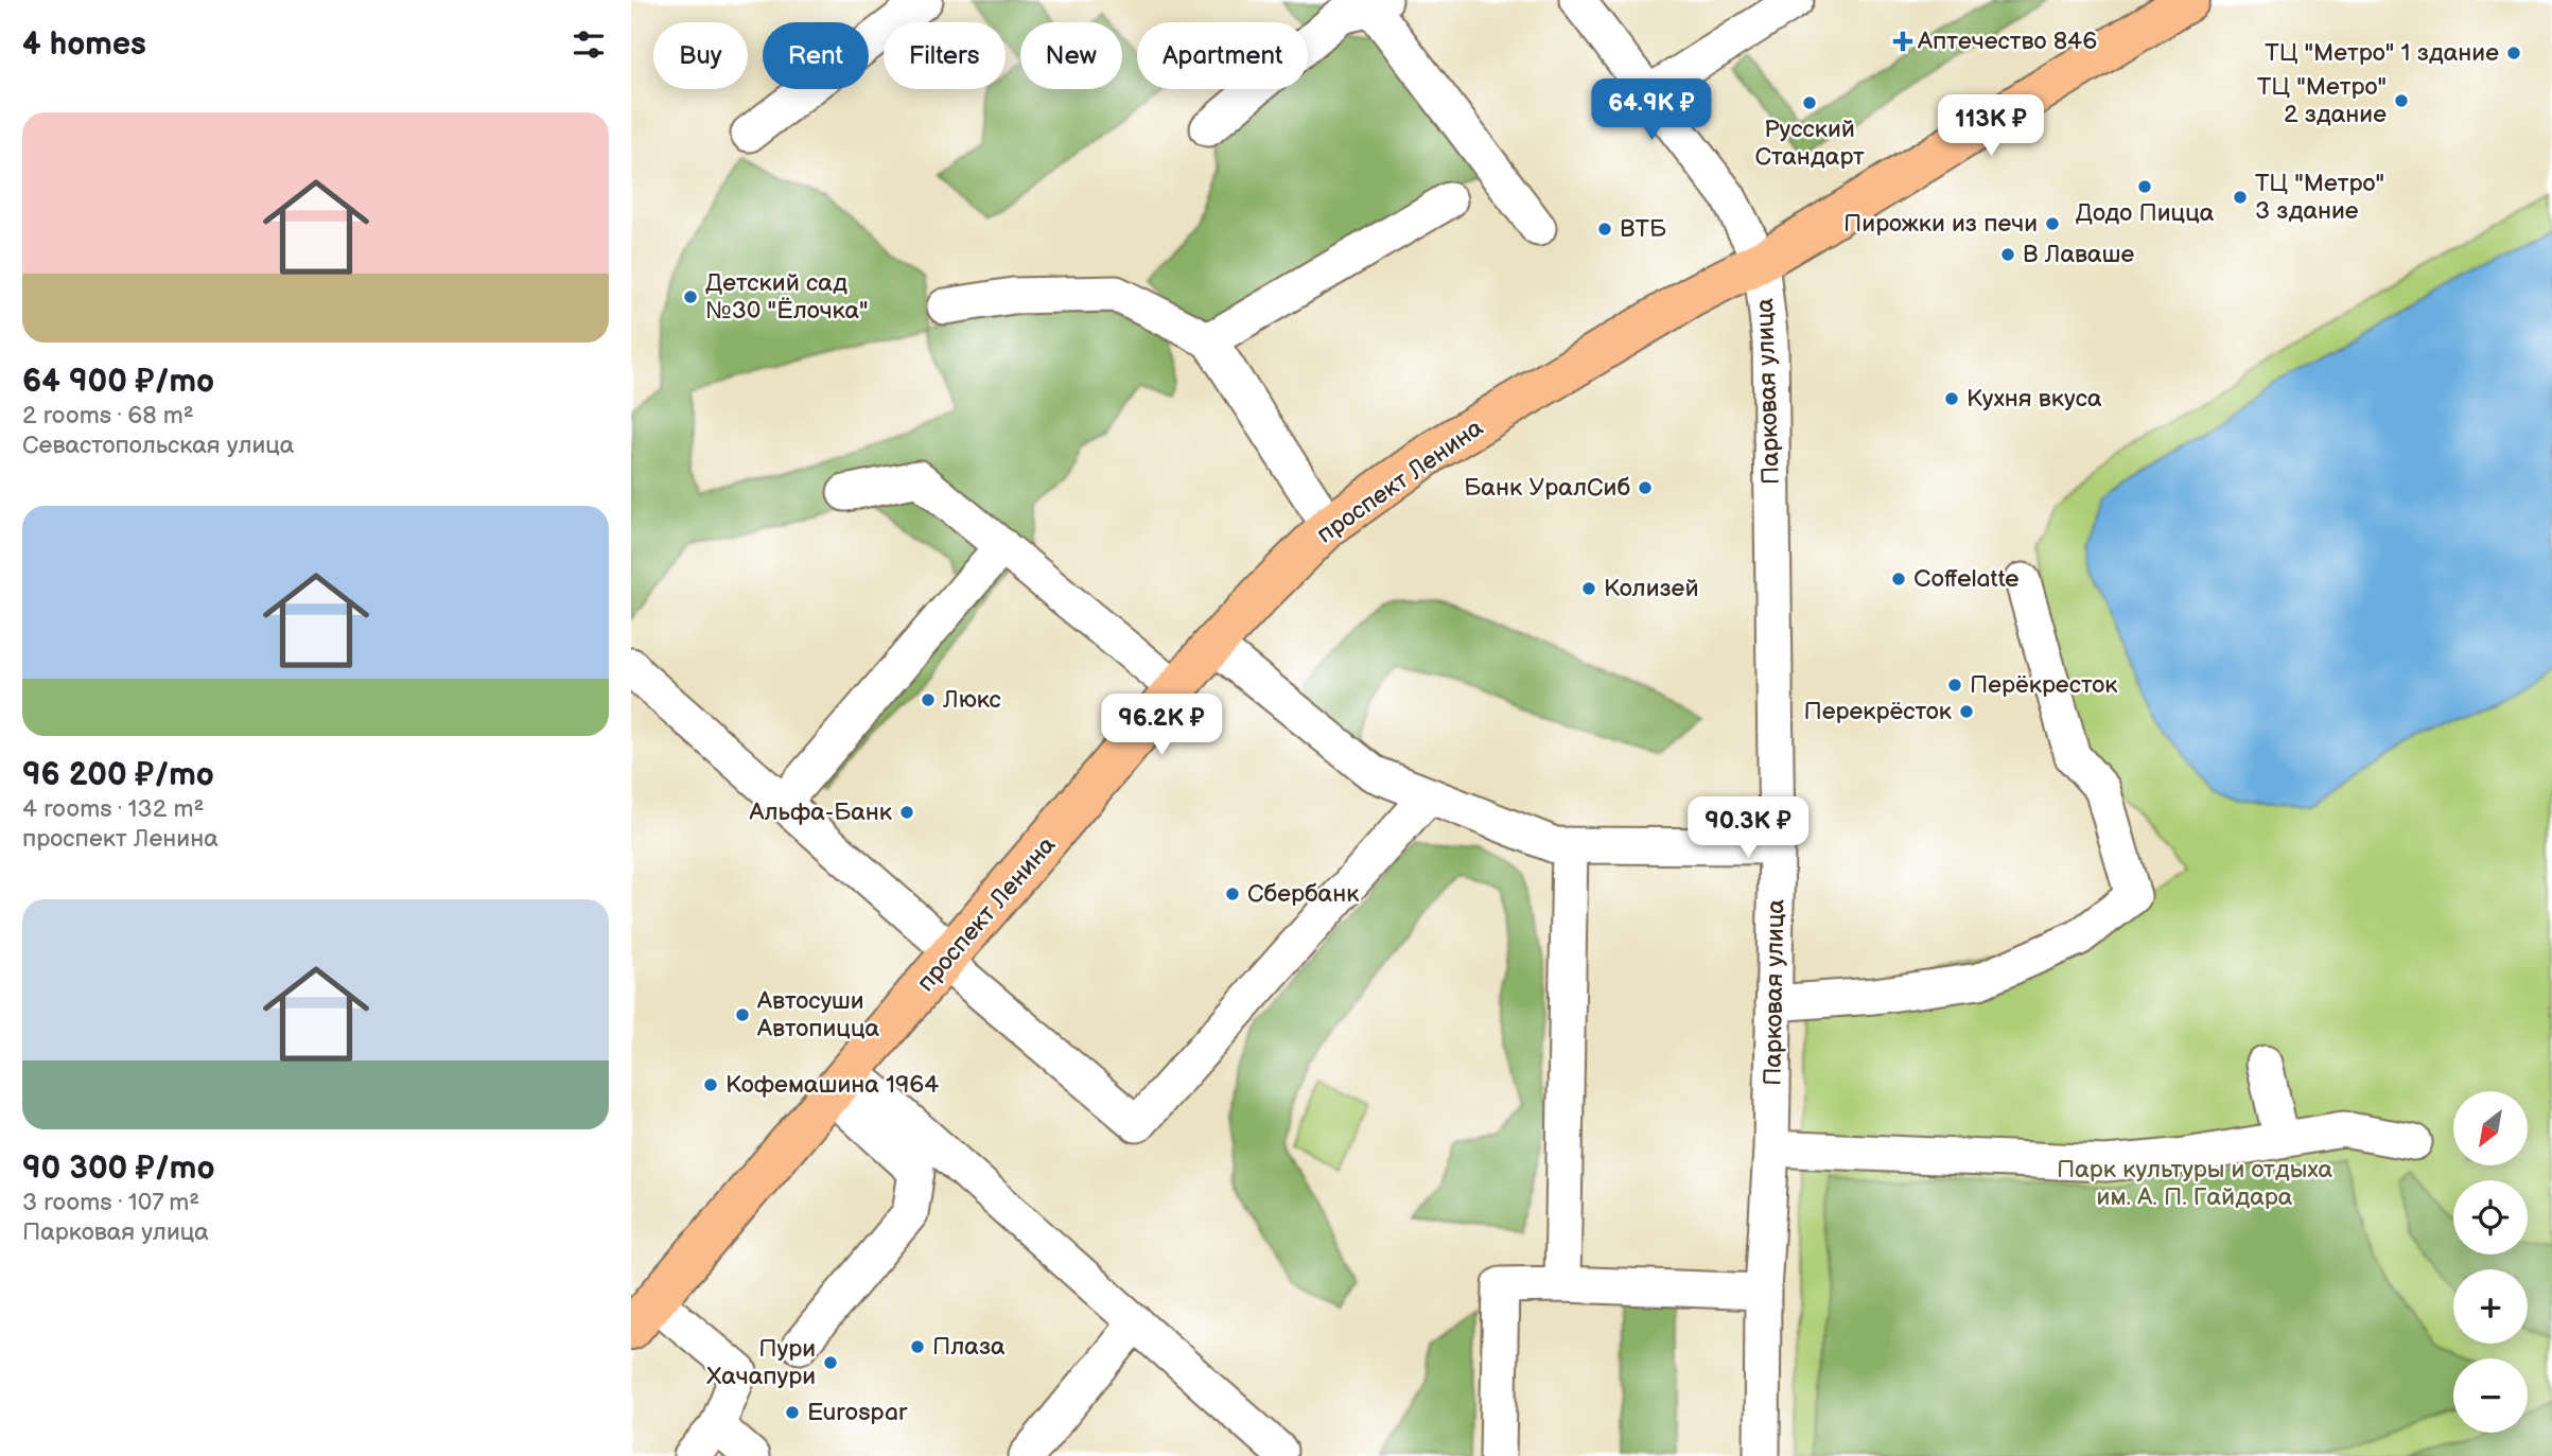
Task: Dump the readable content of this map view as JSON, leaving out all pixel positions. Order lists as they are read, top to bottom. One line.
{"streets":{"main road":["проспект Ленина"],"street":["Парковая улица"]},"crossings":[["Парковая улица","проспект Ленина"]],"parks":["Парк культуры и отдыха им. А. П. Гайдара"],"places":{"health":["Аптечество 846"],"other":["ТЦ \"Метро\" 1 здание","ТЦ \"Метро\" 2 здание","Русский Стандарт","Додо Пицца","ТЦ \"Метро\" 3 здание","Пирожки из печи","ВТБ","В Лаваше","Детский сад №30 \"Ёлочка\"","Кухня вкуса","Банк УралСиб","Coffelatte","Колизей","Перёкресток","Люкс","Перекрёсток","Альфа-Банк","Сбербанк","Автосуши Автопицца","Кофемашина 1964","Плаза","Пури Хачапури","Eurospar"]},"north":"bottom left","page":{"heading":"4 homes","chip":["Buy","Rent","Filters","New","Apartment"],"price":["64.9K ₽","113K ₽","96.2K ₽","90.3K ₽"],"list":[{"name":"64 900 ₽/mo","note":"2 rooms · 68 m² · Севастопольская улица"},{"name":"96 200 ₽/mo","note":"4 rooms · 132 m² · проспект Ленина"},{"name":"90 300 ₽/mo","note":"3 rooms · 107 m² · Парковая улица"}],"map_buttons":["+","−"]}}
